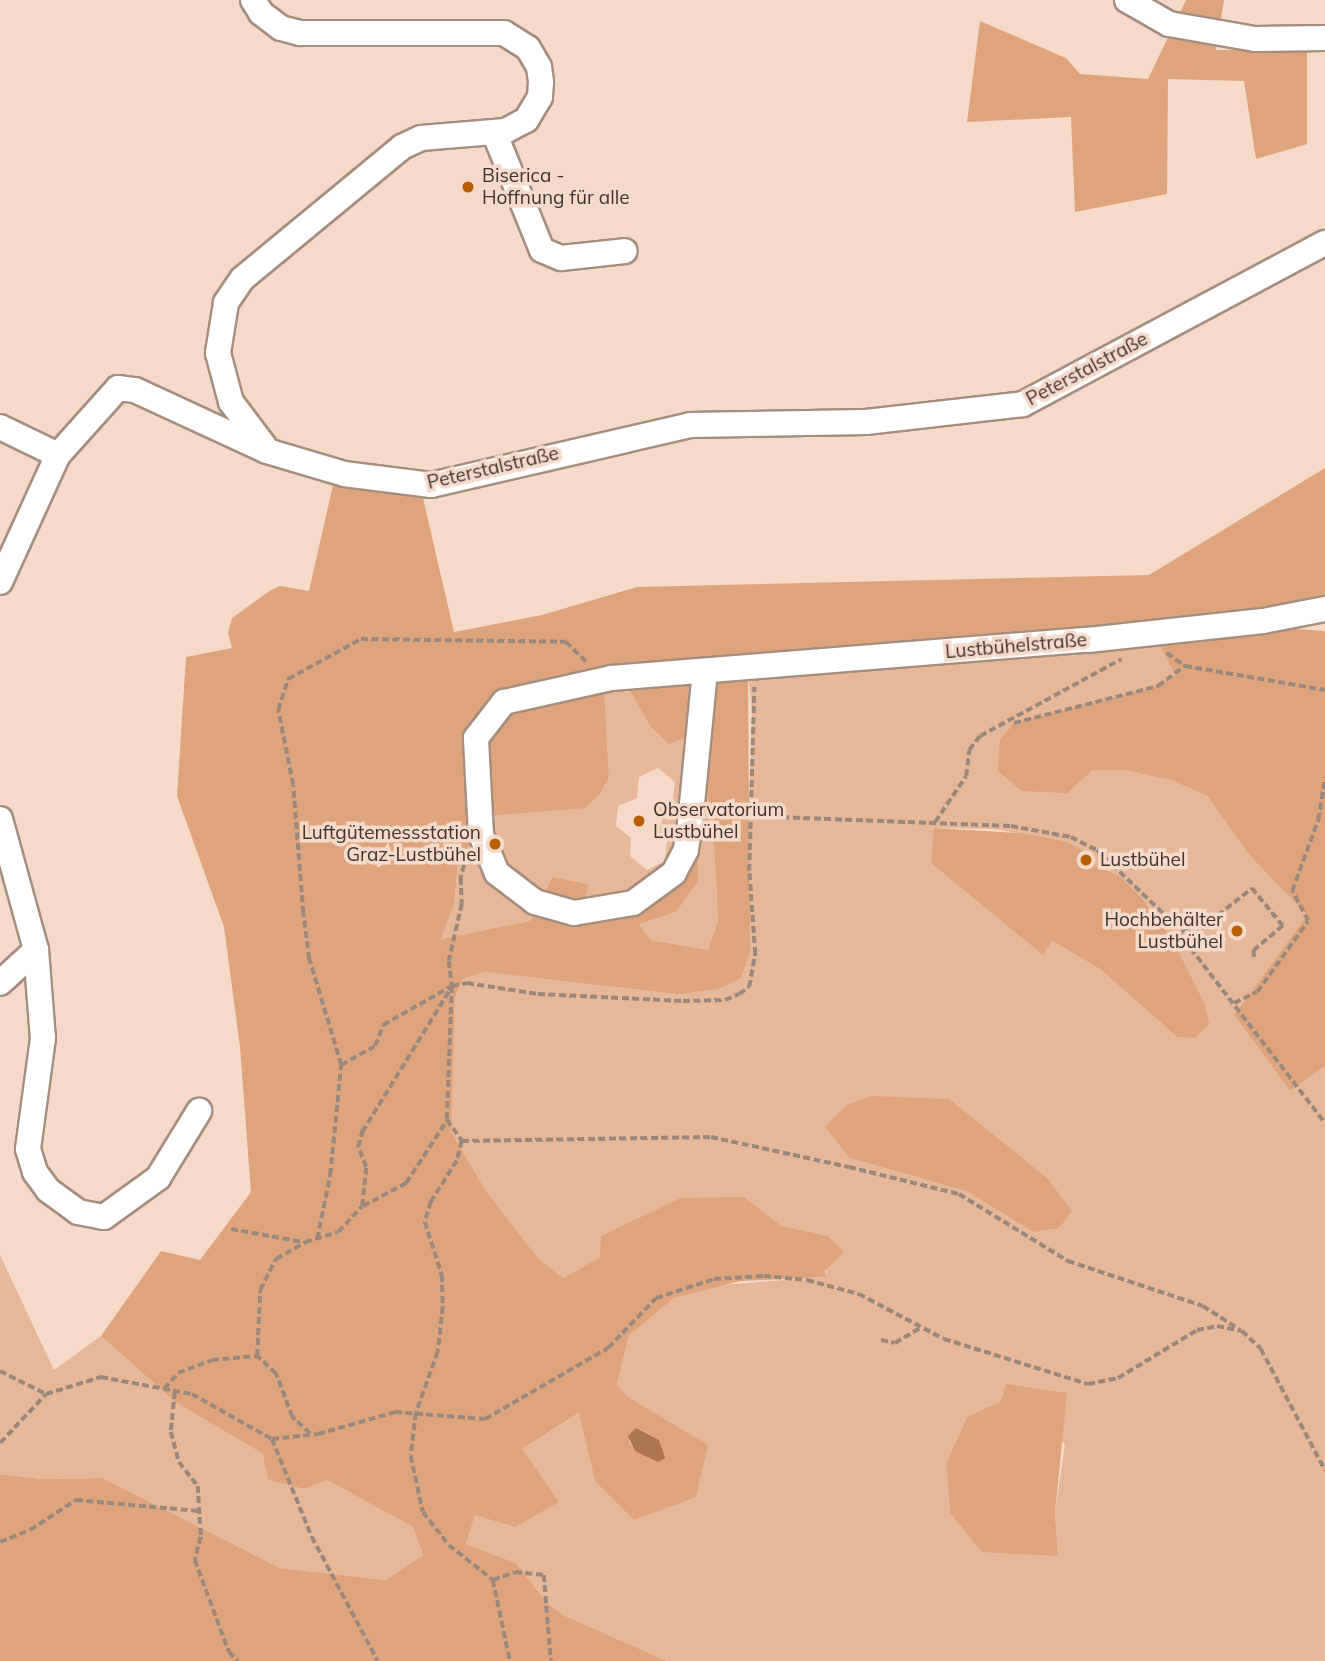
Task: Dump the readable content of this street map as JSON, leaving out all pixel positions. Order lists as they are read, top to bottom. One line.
{"streets":{"street":["Peterstalstraße","Lustbühelstraße"]},"places":["Biserica - Hoffnung für alle","Observatorium Lustbühel","Luftgütemessstation Graz-Lustbühel","Lustbühel","Hochbehälter Lustbühel"]}
